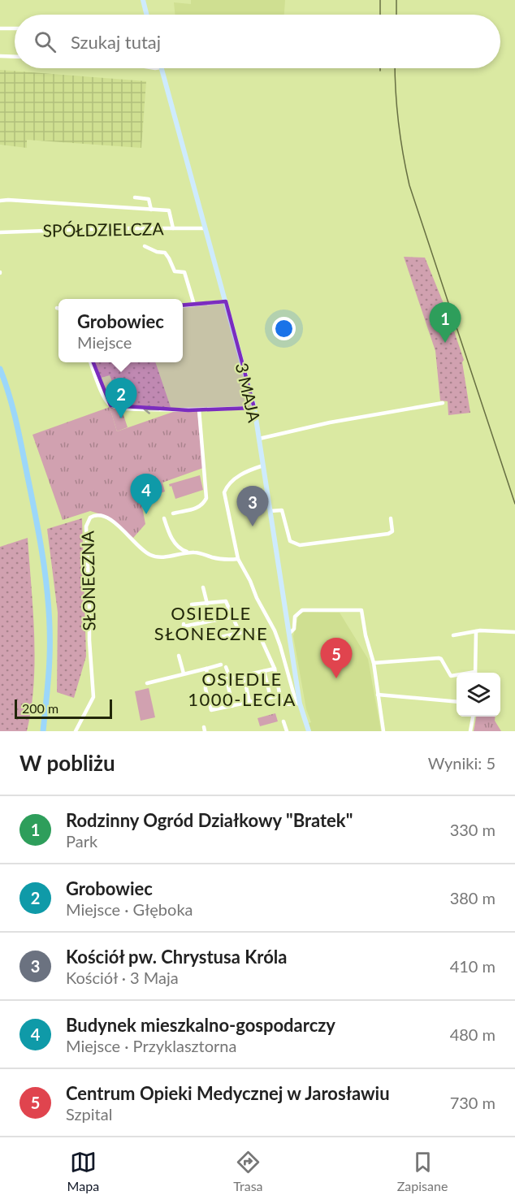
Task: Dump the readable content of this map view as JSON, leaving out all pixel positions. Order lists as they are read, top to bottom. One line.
{"streets":{"street":["SPÓŁDZIELCZA","3 MAJA","SŁONECZNA"]},"crossings":[["SPÓŁDZIELCZA","3 MAJA"]],"districts":["OSIEDLE SŁONECZNE","OSIEDLE 1000-LECIA"],"scale_bar":"200 m","page":{"search":"Szukaj tutaj","popup":["Grobowiec","Miejsce"],"pins":["1","2","4","3","5"],"scale":"200 m","heading":["W pobliżu","Wyniki: 5"],"list":[{"mark":"1","name":"Rodzinny Ogród Działkowy \"Bratek\"","note":"Park","value":"330 m"},{"mark":"2","name":"Grobowiec","note":"Miejsce · Głęboka","value":"380 m"},{"mark":"3","name":"Kościół pw. Chrystusa Króla","note":"Kościół · 3 Maja","value":"410 m"},{"mark":"4","name":"Budynek mieszkalno-gospodarczy","note":"Miejsce · Przyklasztorna","value":"480 m"},{"mark":"5","name":"Centrum Opieki Medycznej w Jarosławiu","note":"Szpital","value":"730 m"}],"nav":["Mapa","Trasa","Zapisane"]}}
